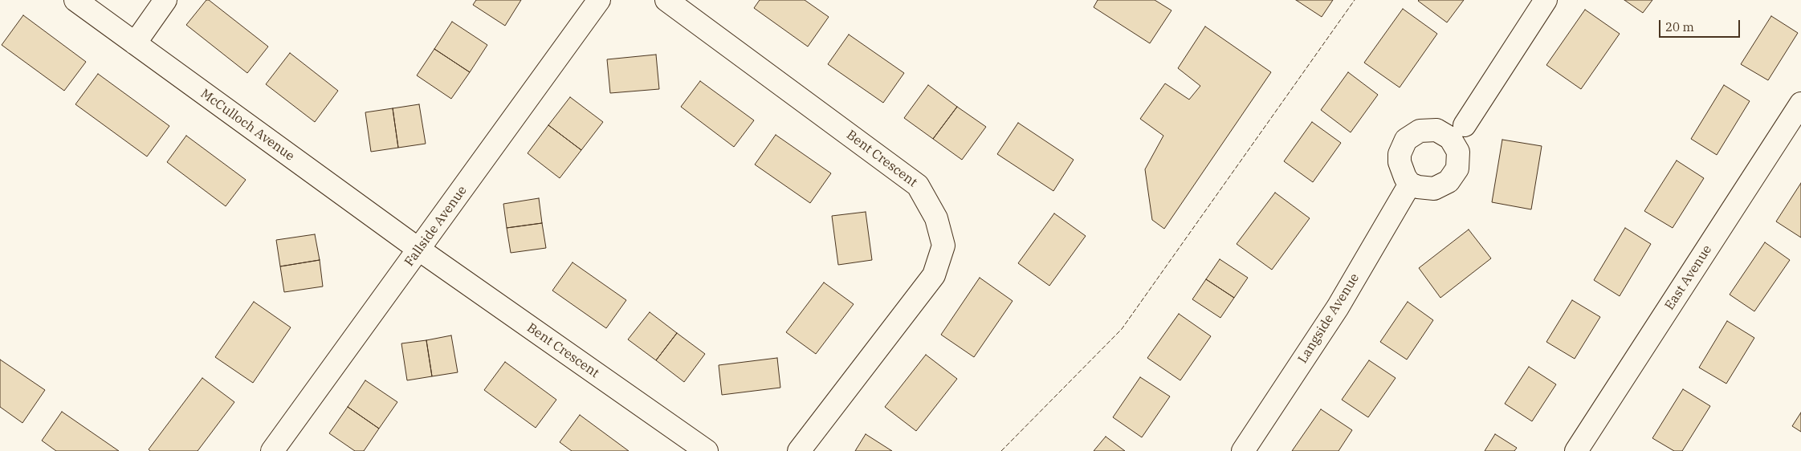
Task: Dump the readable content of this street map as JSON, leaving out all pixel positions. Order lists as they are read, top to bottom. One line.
{"streets":{"street":["McCulloch Avenue","Bent Crescent","Fallside Avenue","East Avenue","Langside Avenue"]},"crossings":[["McCulloch Avenue","Bent Crescent"],["McCulloch Avenue","Fallside Avenue"],["Bent Crescent","Fallside Avenue"]],"scale_bar":"20 m"}
